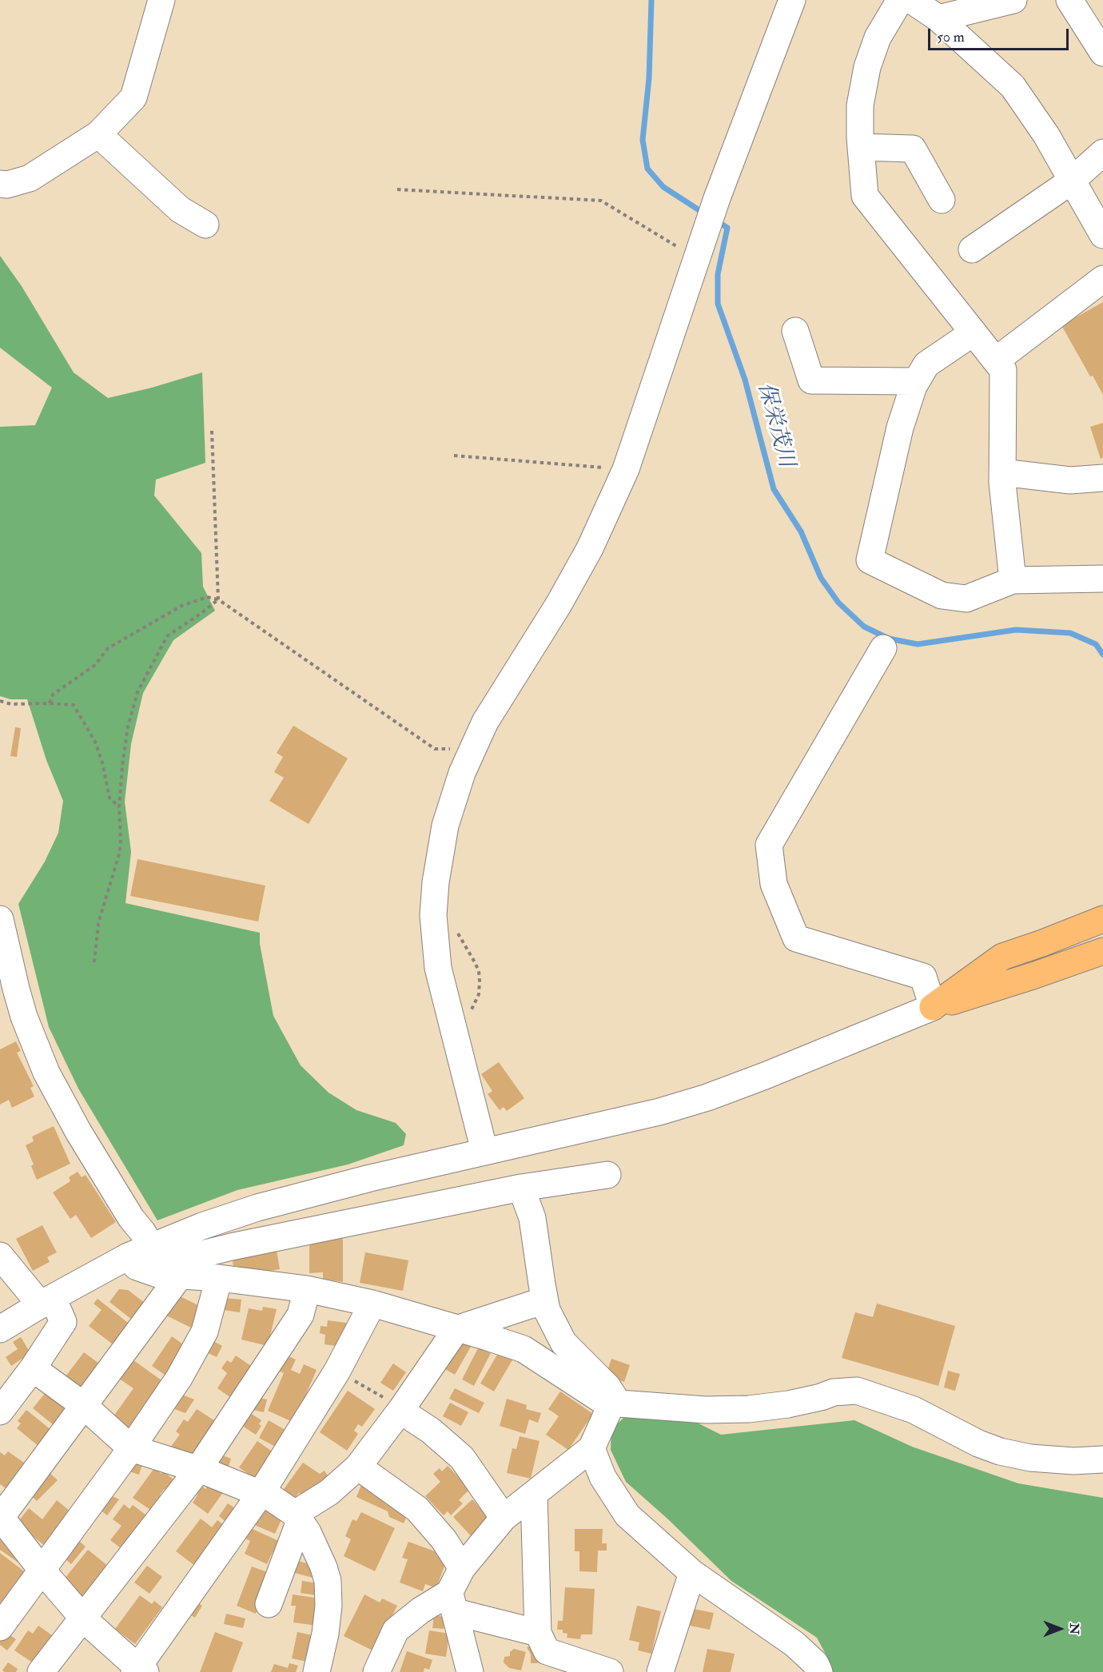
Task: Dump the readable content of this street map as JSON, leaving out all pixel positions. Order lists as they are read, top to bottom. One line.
{"water":["保栄茂川"],"scale_bar":"50 m","north":"right"}
